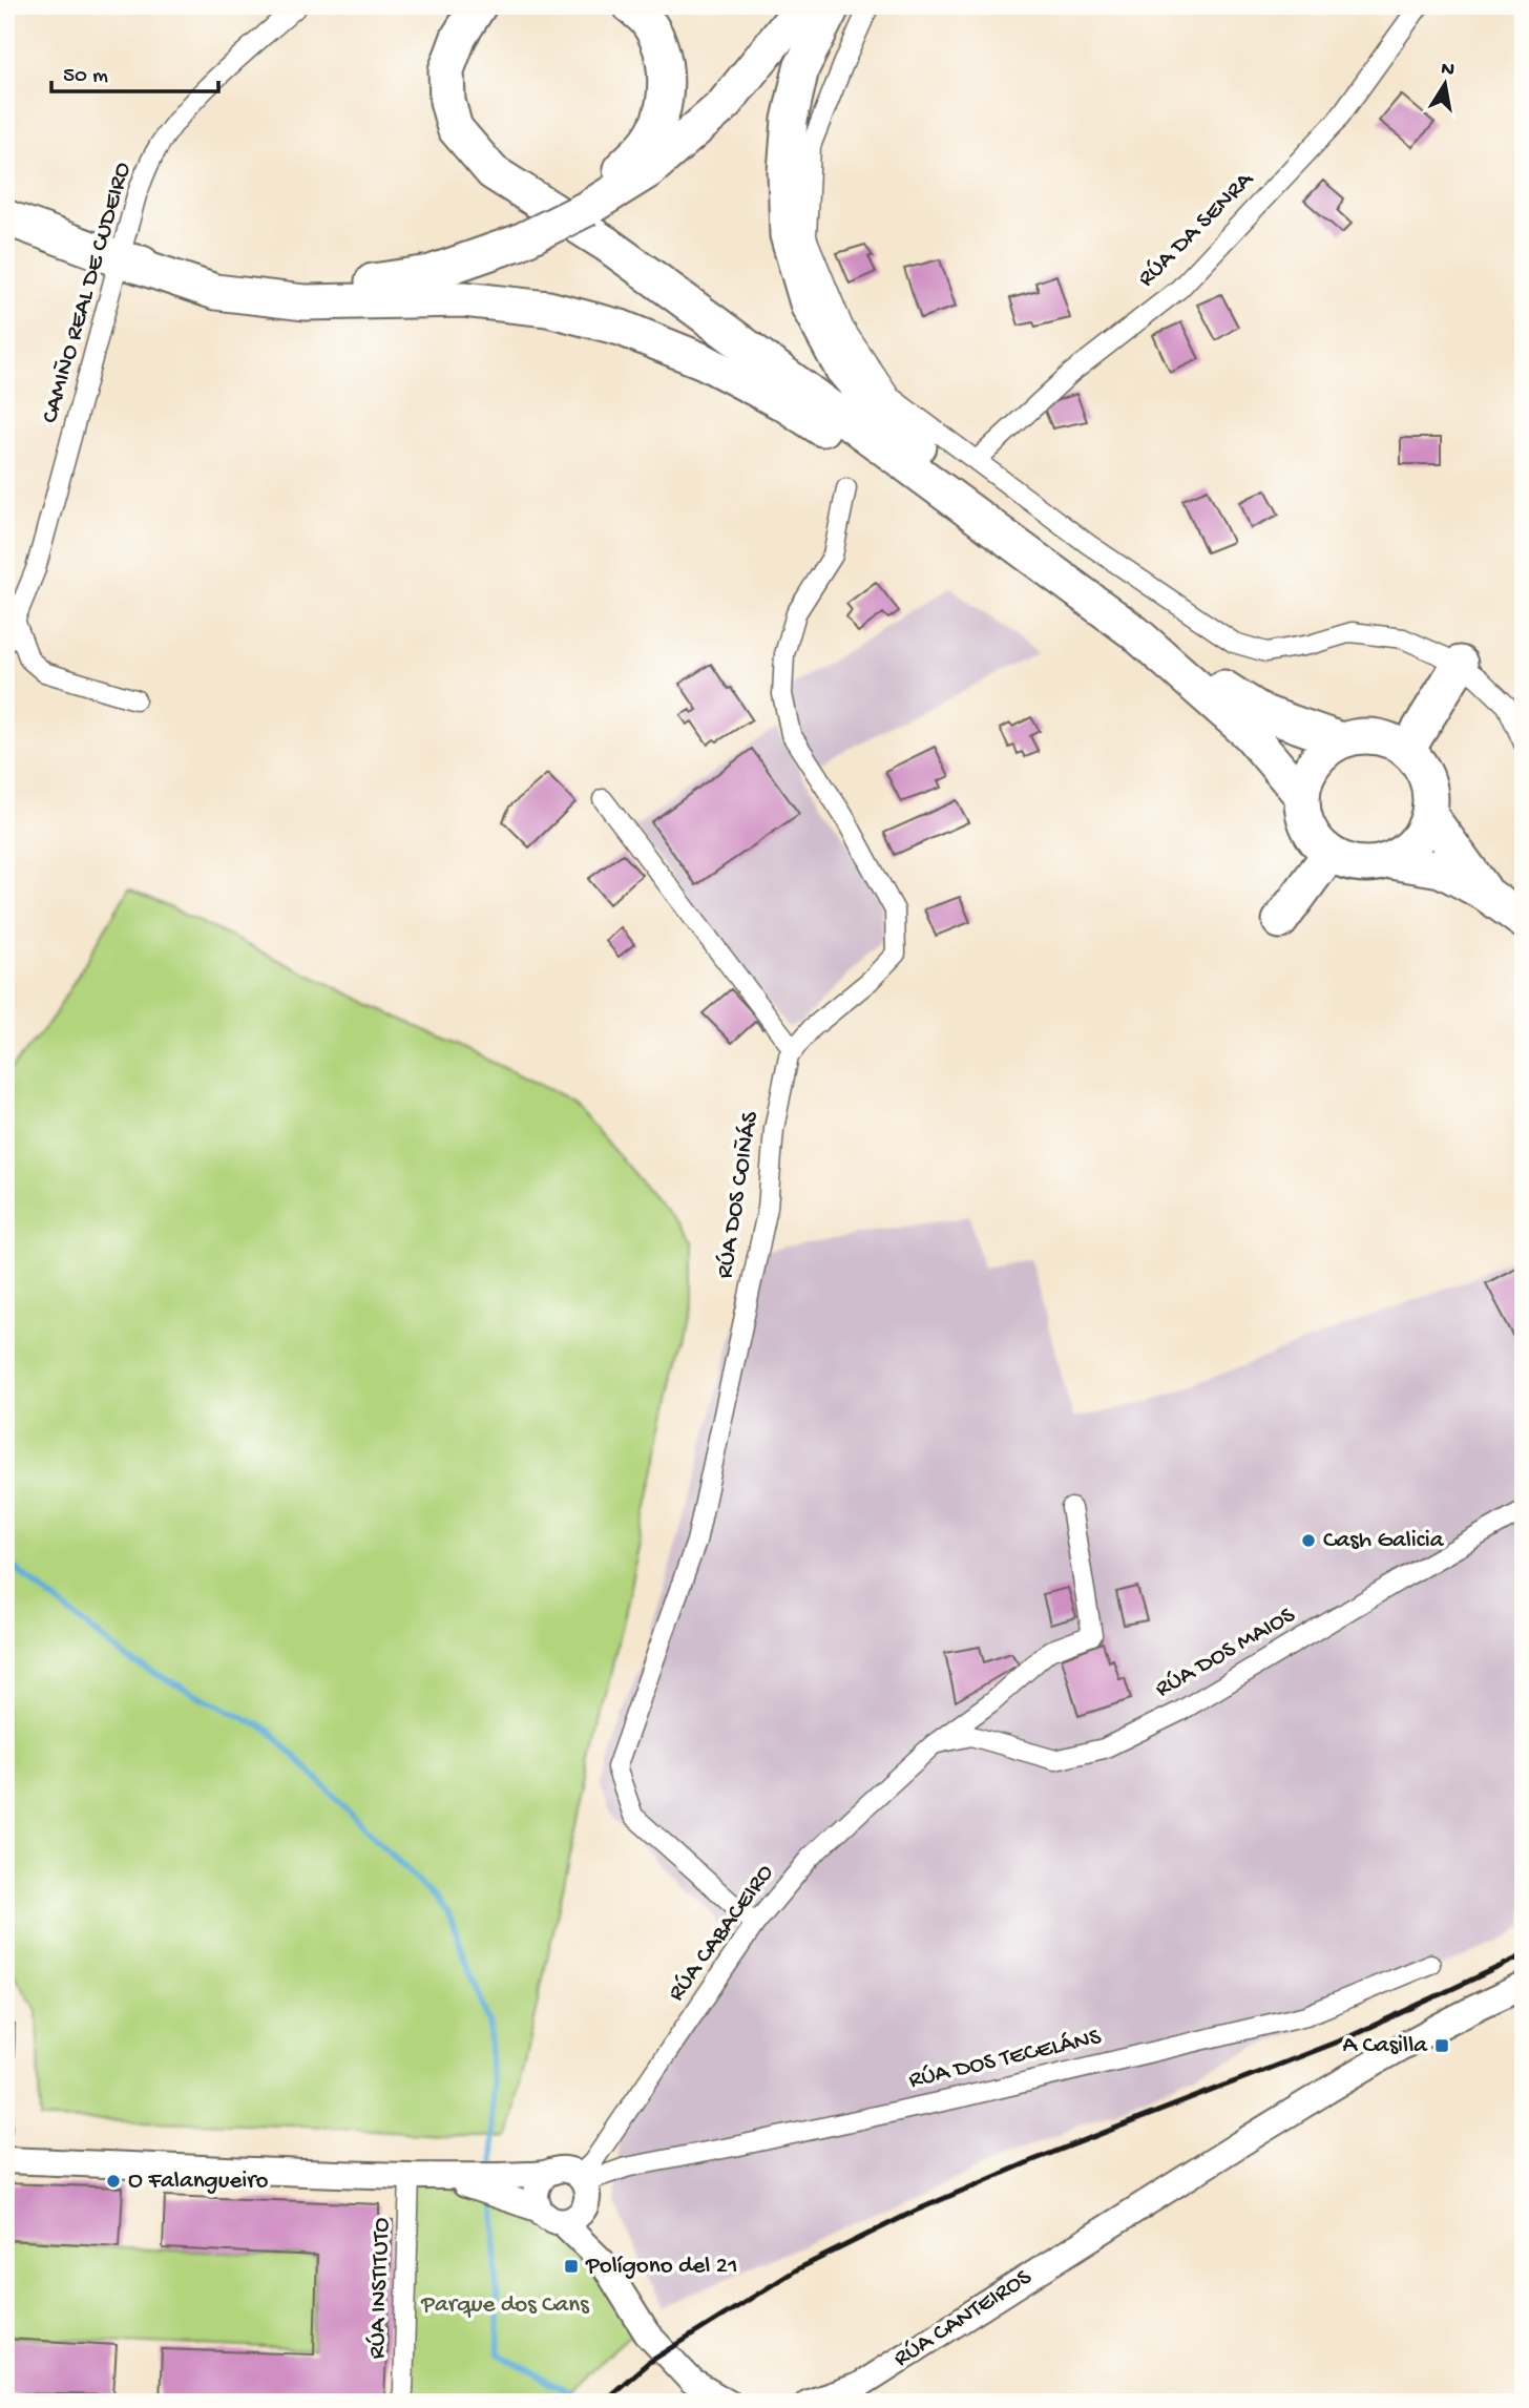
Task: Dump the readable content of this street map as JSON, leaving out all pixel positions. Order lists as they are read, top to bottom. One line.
{"streets":{"street":["RÚA DA SENRA","CAMIÑO REAL DE CUDEIRO","RÚA DOS COIÑÁS","RÚA DOS MAIOS","RÚA CABACEIRO","RÚA DOS TECELÁNS","RÚA INSTITUTO","RÚA CANTEIROS"]},"crossings":[["RÚA DOS COIÑÁS","RÚA CABACEIRO"],["RÚA DOS MAIOS","RÚA CABACEIRO"],["RÚA CABACEIRO","RÚA DOS TECELÁNS"]],"parks":["Parque dos Cans"],"places":{"other":["Cash Galicia","O Falangueiro"],"transit":["A Casilla","Polígono del 21"]},"scale_bar":"50 m","north":"top"}
